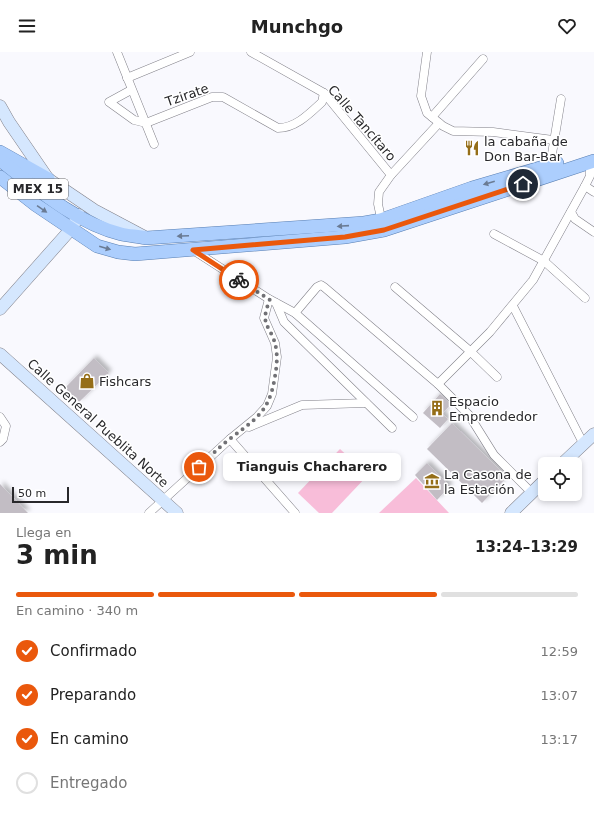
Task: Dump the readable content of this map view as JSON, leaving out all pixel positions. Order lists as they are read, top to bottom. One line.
{"streets":{"main road":["MEX 15"],"street":["Tzirate","Calle Tancítaro","Calle General Pueblita Norte"]},"crossings":[["Tzirate","Calle Tancítaro"]],"places":{"restaurant":["la cabaña de Don Bar-Bar"],"shop":["Fishcars"],"building":["Espacio Emprendedor"],"other":["Tianguis Chacharero"],"museum":["La Casona de la Estación"]},"scale_bar":"50 m","page":{"header":"Munchgo","bubble":"Tianguis Chacharero","scale":"50 m","heading":["3 min","Llega en","13:24–13:29"],"bar":"En camino · 340 m","list":[["Confirmado","12:59"],["Preparando","13:07"],["En camino","13:17"],"Entregado"]}}
